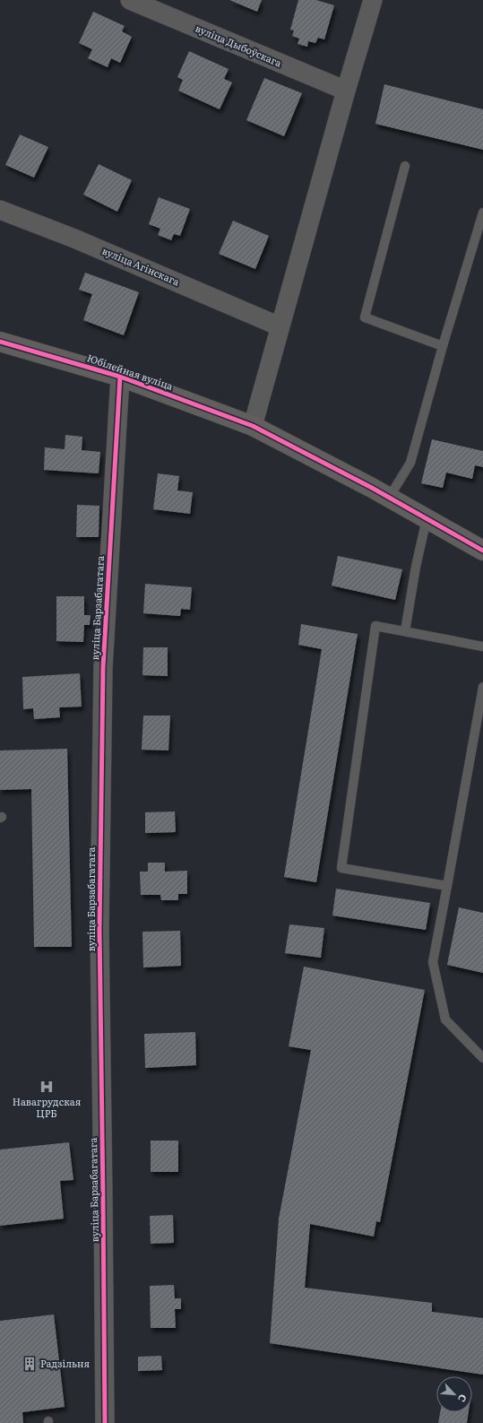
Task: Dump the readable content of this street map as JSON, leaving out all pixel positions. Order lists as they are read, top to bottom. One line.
{"streets":{"street":["вуліца Дыбоўскага","вуліца Агінскага","Юбілейная вуліца","вуліца Барзабагатага"]},"crossings":[["Юбілейная вуліца","вуліца Барзабагатага"]],"places":{"hospital":["Навагрудская ЦРБ"],"building":["Радзільня"]},"north":"bottom right"}
